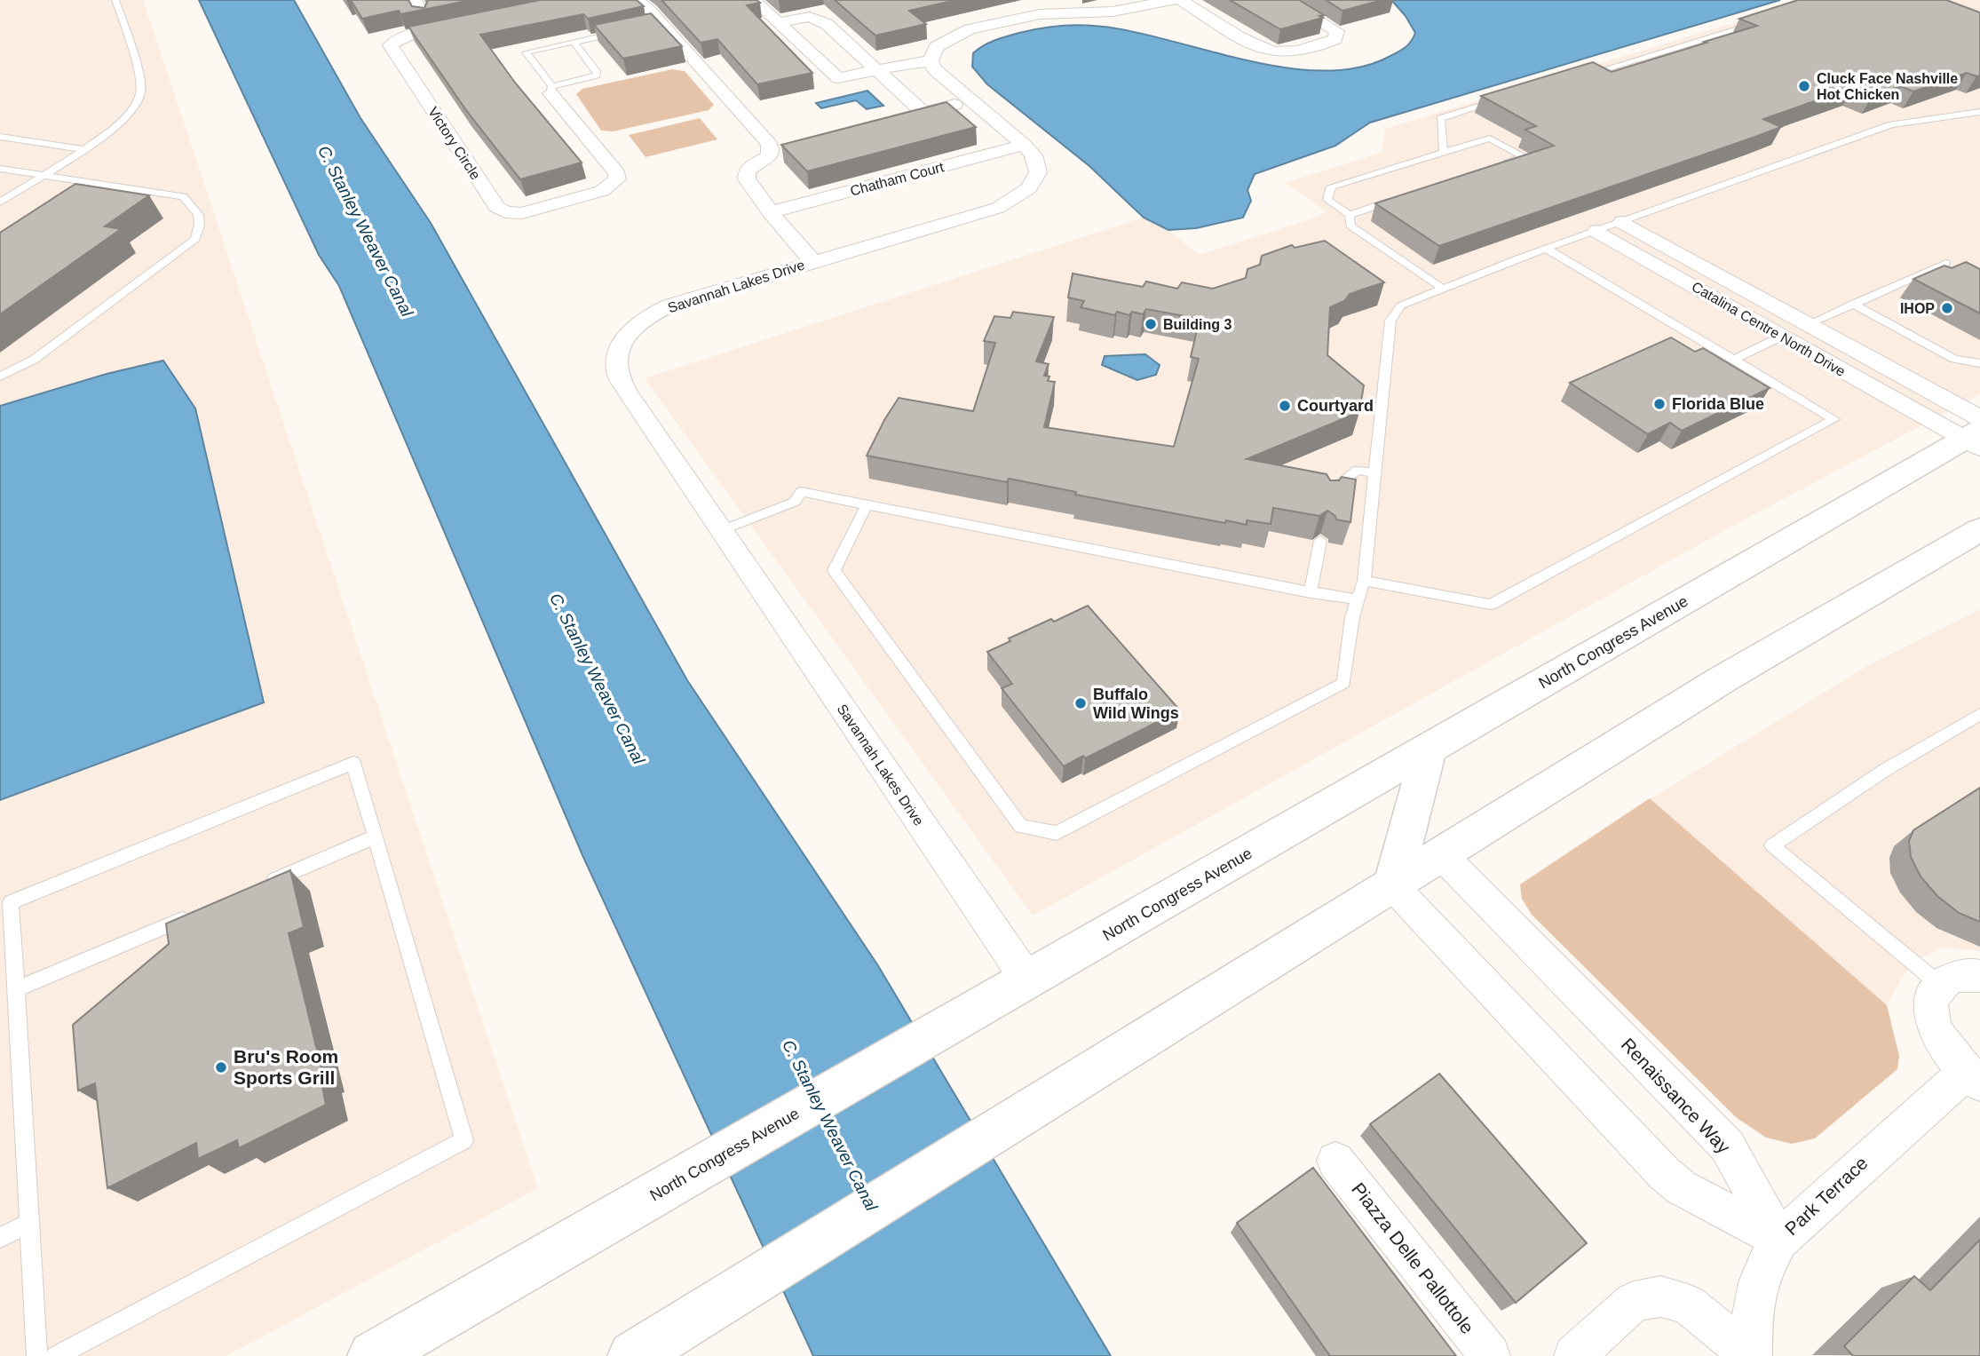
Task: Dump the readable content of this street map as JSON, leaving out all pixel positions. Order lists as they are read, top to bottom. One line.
{"streets":{"main road":["North Congress Avenue"],"street":["Victory Circle","Chatham Court","Savannah Lakes Drive","Catalina Centre North Drive","Renaissance Way","Park Terrace","Piazza Delle Pallottole"]},"crossings":[["Chatham Court","Savannah Lakes Drive"],["Savannah Lakes Drive","North Congress Avenue"],["Catalina Centre North Drive","North Congress Avenue"],["Renaissance Way","Park Terrace"]],"water":["C. Stanley Weaver Canal"],"places":["Cluck Face Nashville Hot Chicken","IHOP","Building 3","Florida Blue","Courtyard","Buffalo Wild Wings","Bru's Room Sports Grill"]}
